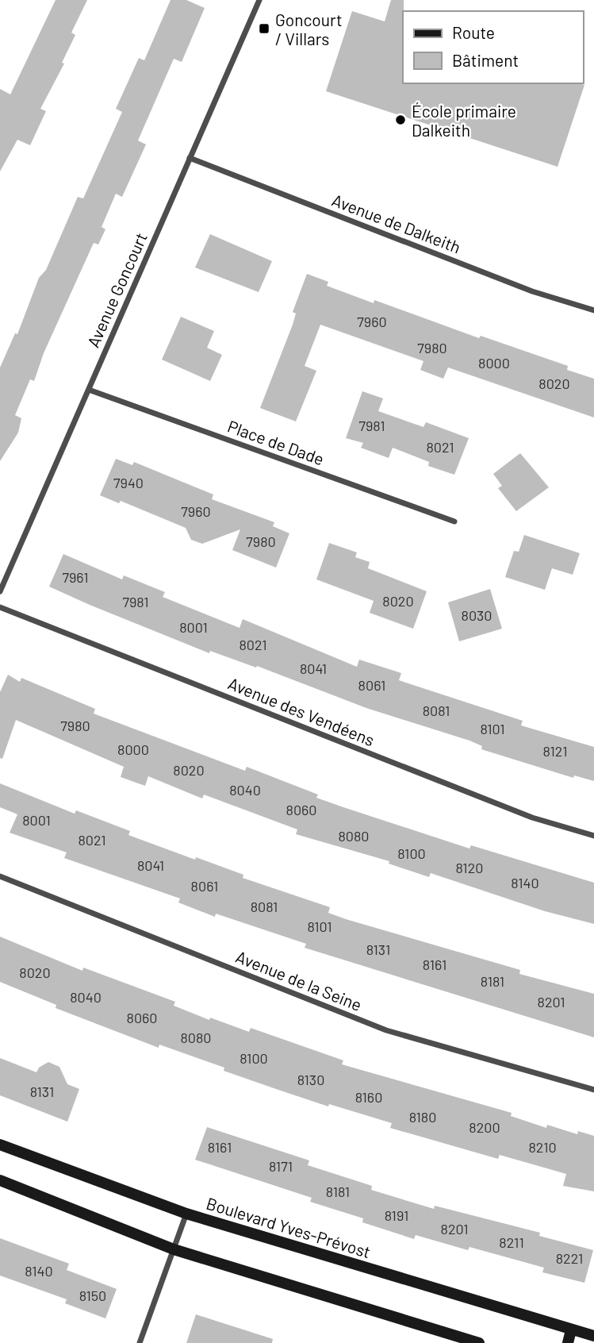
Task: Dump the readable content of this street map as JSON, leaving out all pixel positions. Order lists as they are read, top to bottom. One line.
{"streets":{"street":["Avenue de Dalkeith","Avenue Goncourt","Place de Dade","Avenue des Vendéens","Avenue de la Seine","Boulevard Yves-Prévost"]},"crossings":[["Avenue de Dalkeith","Avenue Goncourt"],["Avenue Goncourt","Place de Dade"]],"places":{"transit":["Goncourt / Villars"],"other":["École primaire Dalkeith"]},"house_numbers":["7960","7980","8000","8020","7981","8021","7940","7960","7980","7961","8020","7981","8030","8001","8021","8041","8061","8081","7980","8101","8000","8121","8020","8040","8060","8001","8080","8021","8100","8041","8120","8140","8061","8081","8101","8131","8161","8020","8181","8040","8201","8060","8080","8100","8130","8131","8160","8180","8200","8161","8210","8171","8181","8191","8201","8211","8221","8140","8150"],"legend":["Route","Bâtiment"]}
